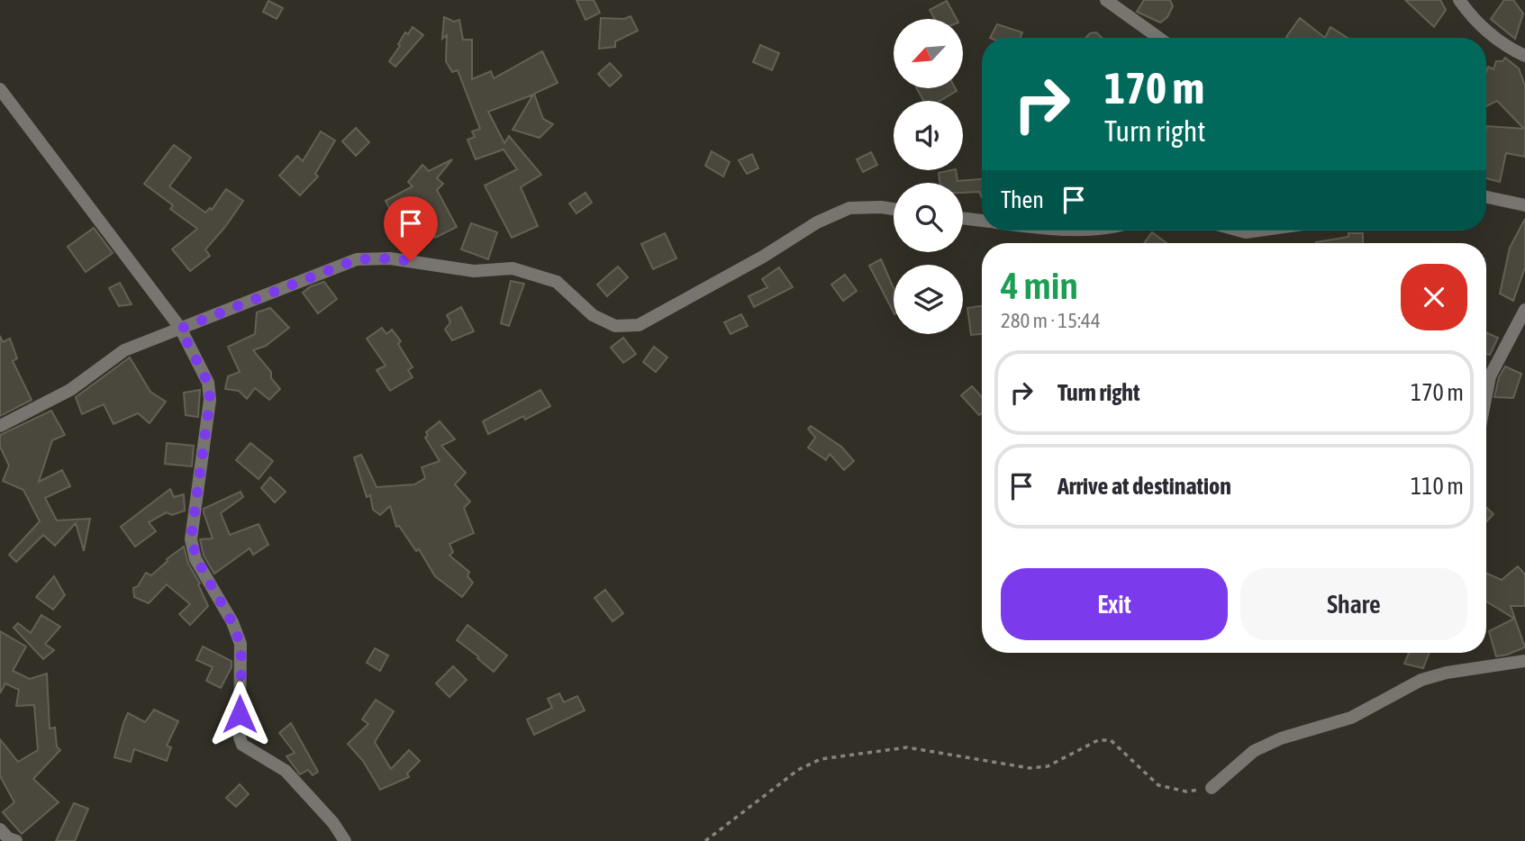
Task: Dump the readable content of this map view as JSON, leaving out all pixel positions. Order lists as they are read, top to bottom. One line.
{"north":"bottom left","page":{"turn":["170 m","Turn right"],"then":"Then","heading":["4 min","280 m · 15:44"],"list":[{"name":"Turn right","value":"170 m"},{"name":"Arrive at destination","value":"110 m"}],"buttons":["Exit","Share"]}}
